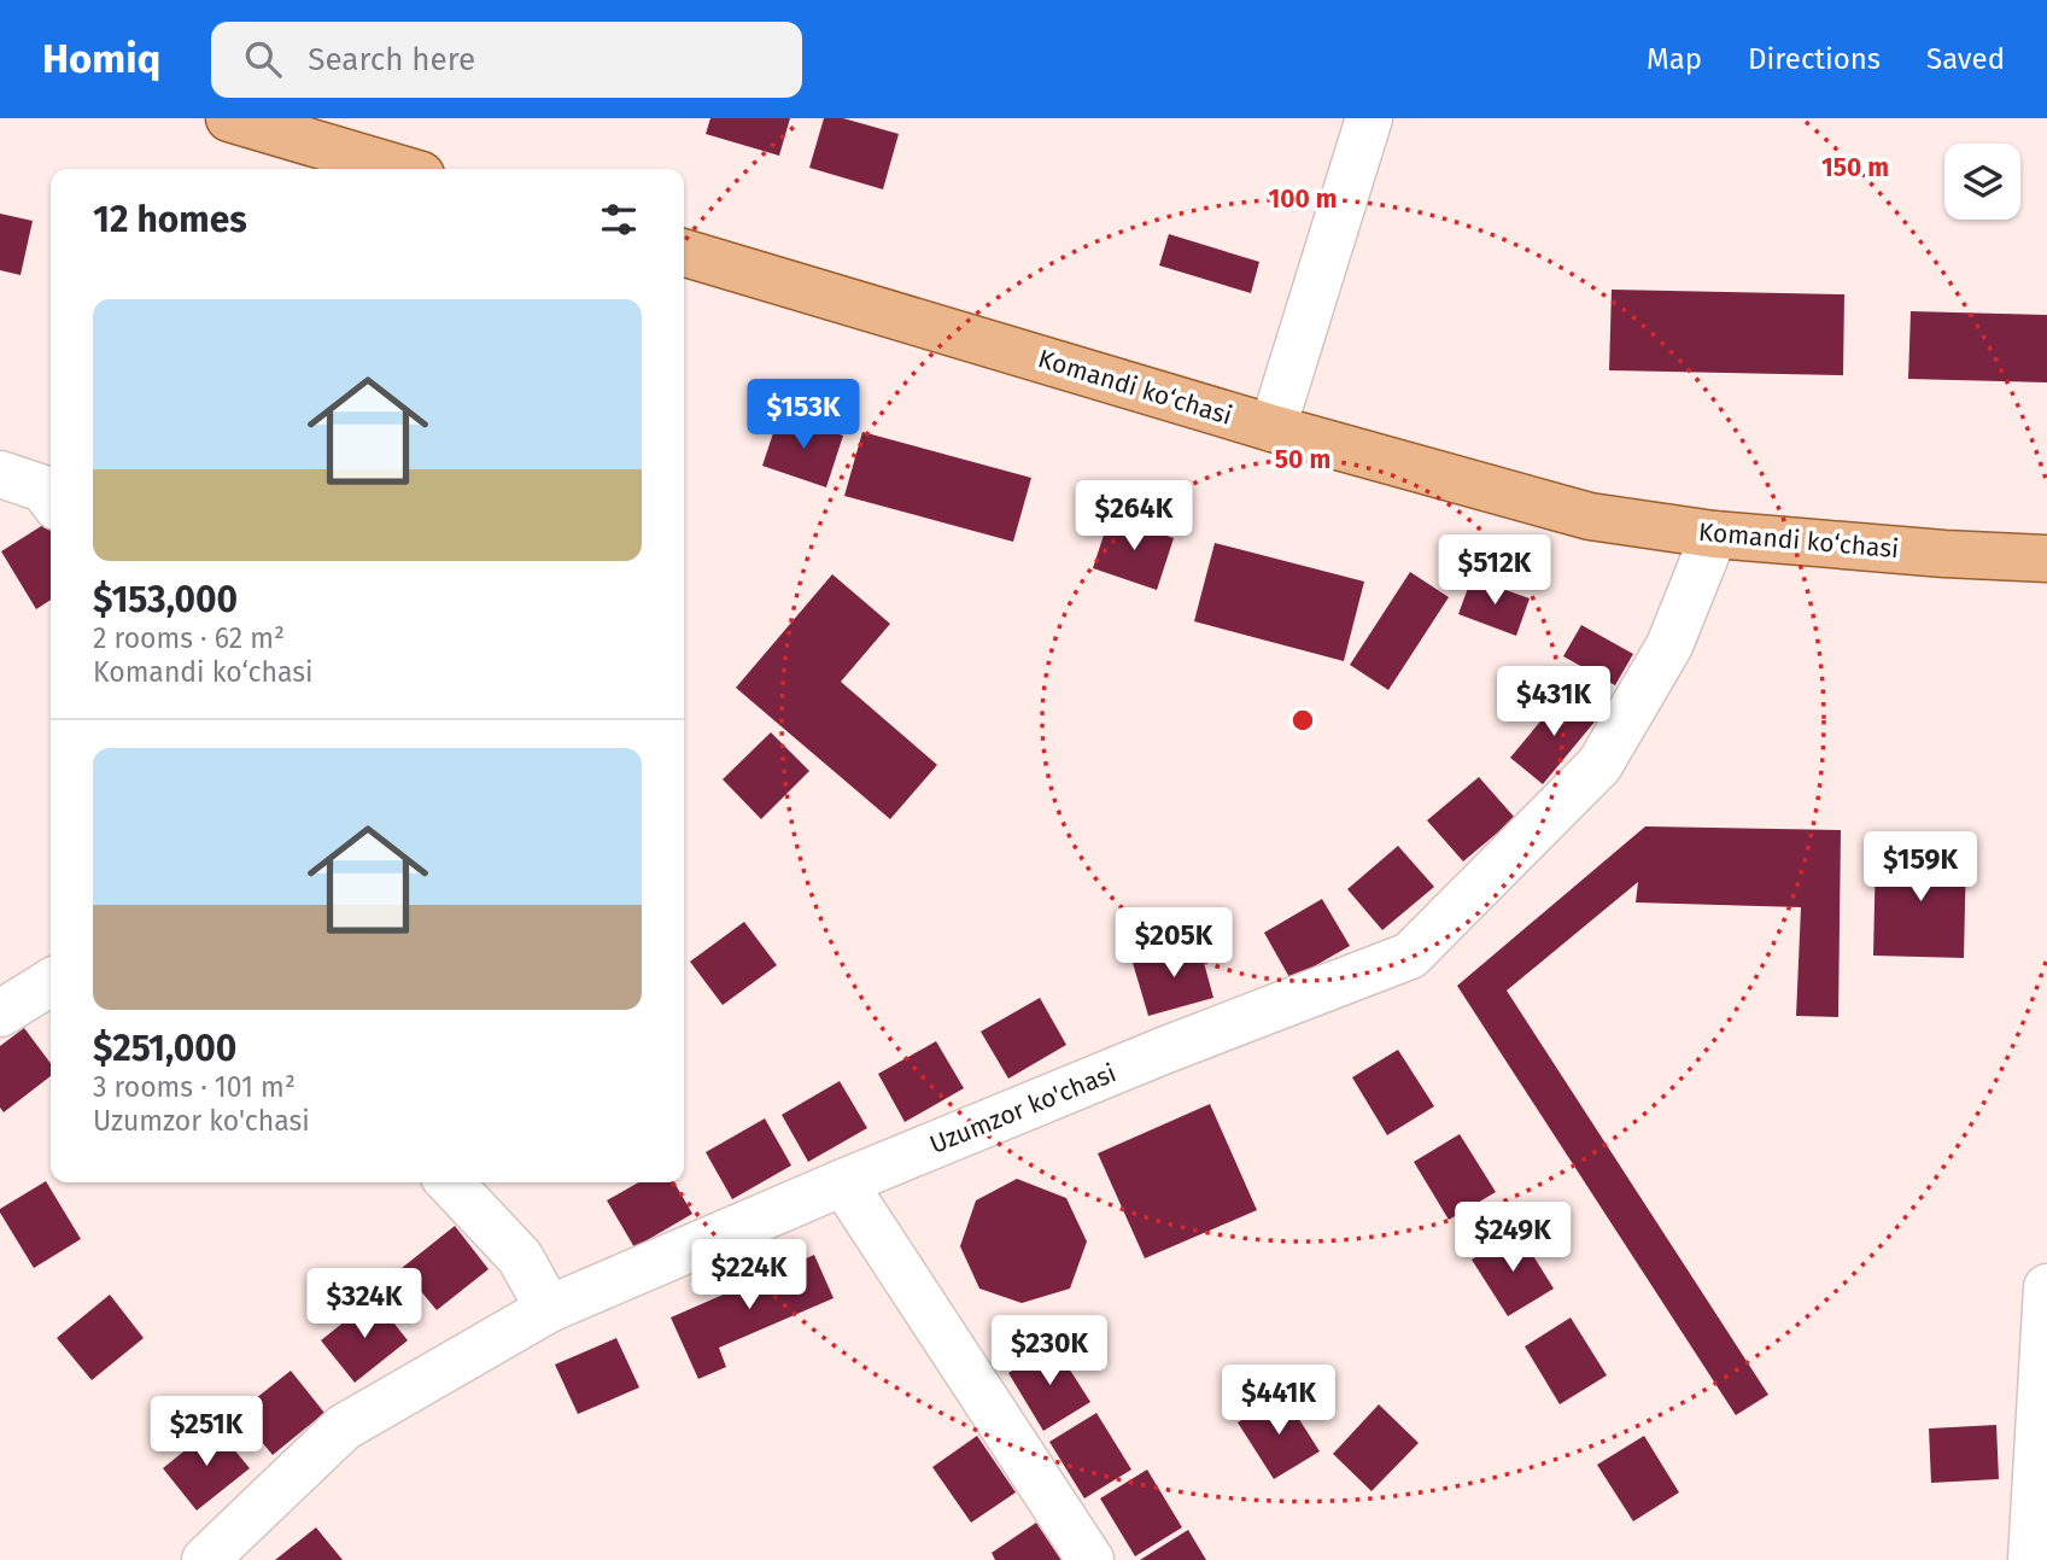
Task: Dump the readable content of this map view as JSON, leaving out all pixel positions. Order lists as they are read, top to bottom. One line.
{"streets":{"main road":["Komandi ko‘chasi"],"street":["Uzumzor ko'chasi"]},"crossings":[["Komandi ko‘chasi","Uzumzor ko'chasi"]],"page":{"header":"Homiq","search":"Search here","nav":["Map","Directions","Saved"],"heading":"12 homes","list":[{"name":"$153,000","note":"2 rooms · 62 m² · Komandi ko‘chasi"},{"name":"$251,000","note":"3 rooms · 101 m² · Uzumzor ko'chasi"}],"price":["$153K","$264K","$512K","$431K","$159K","$205K","$249K","$224K","$324K","$230K","$441K","$251K"]},"rings":["150 m","100 m","50 m"]}
